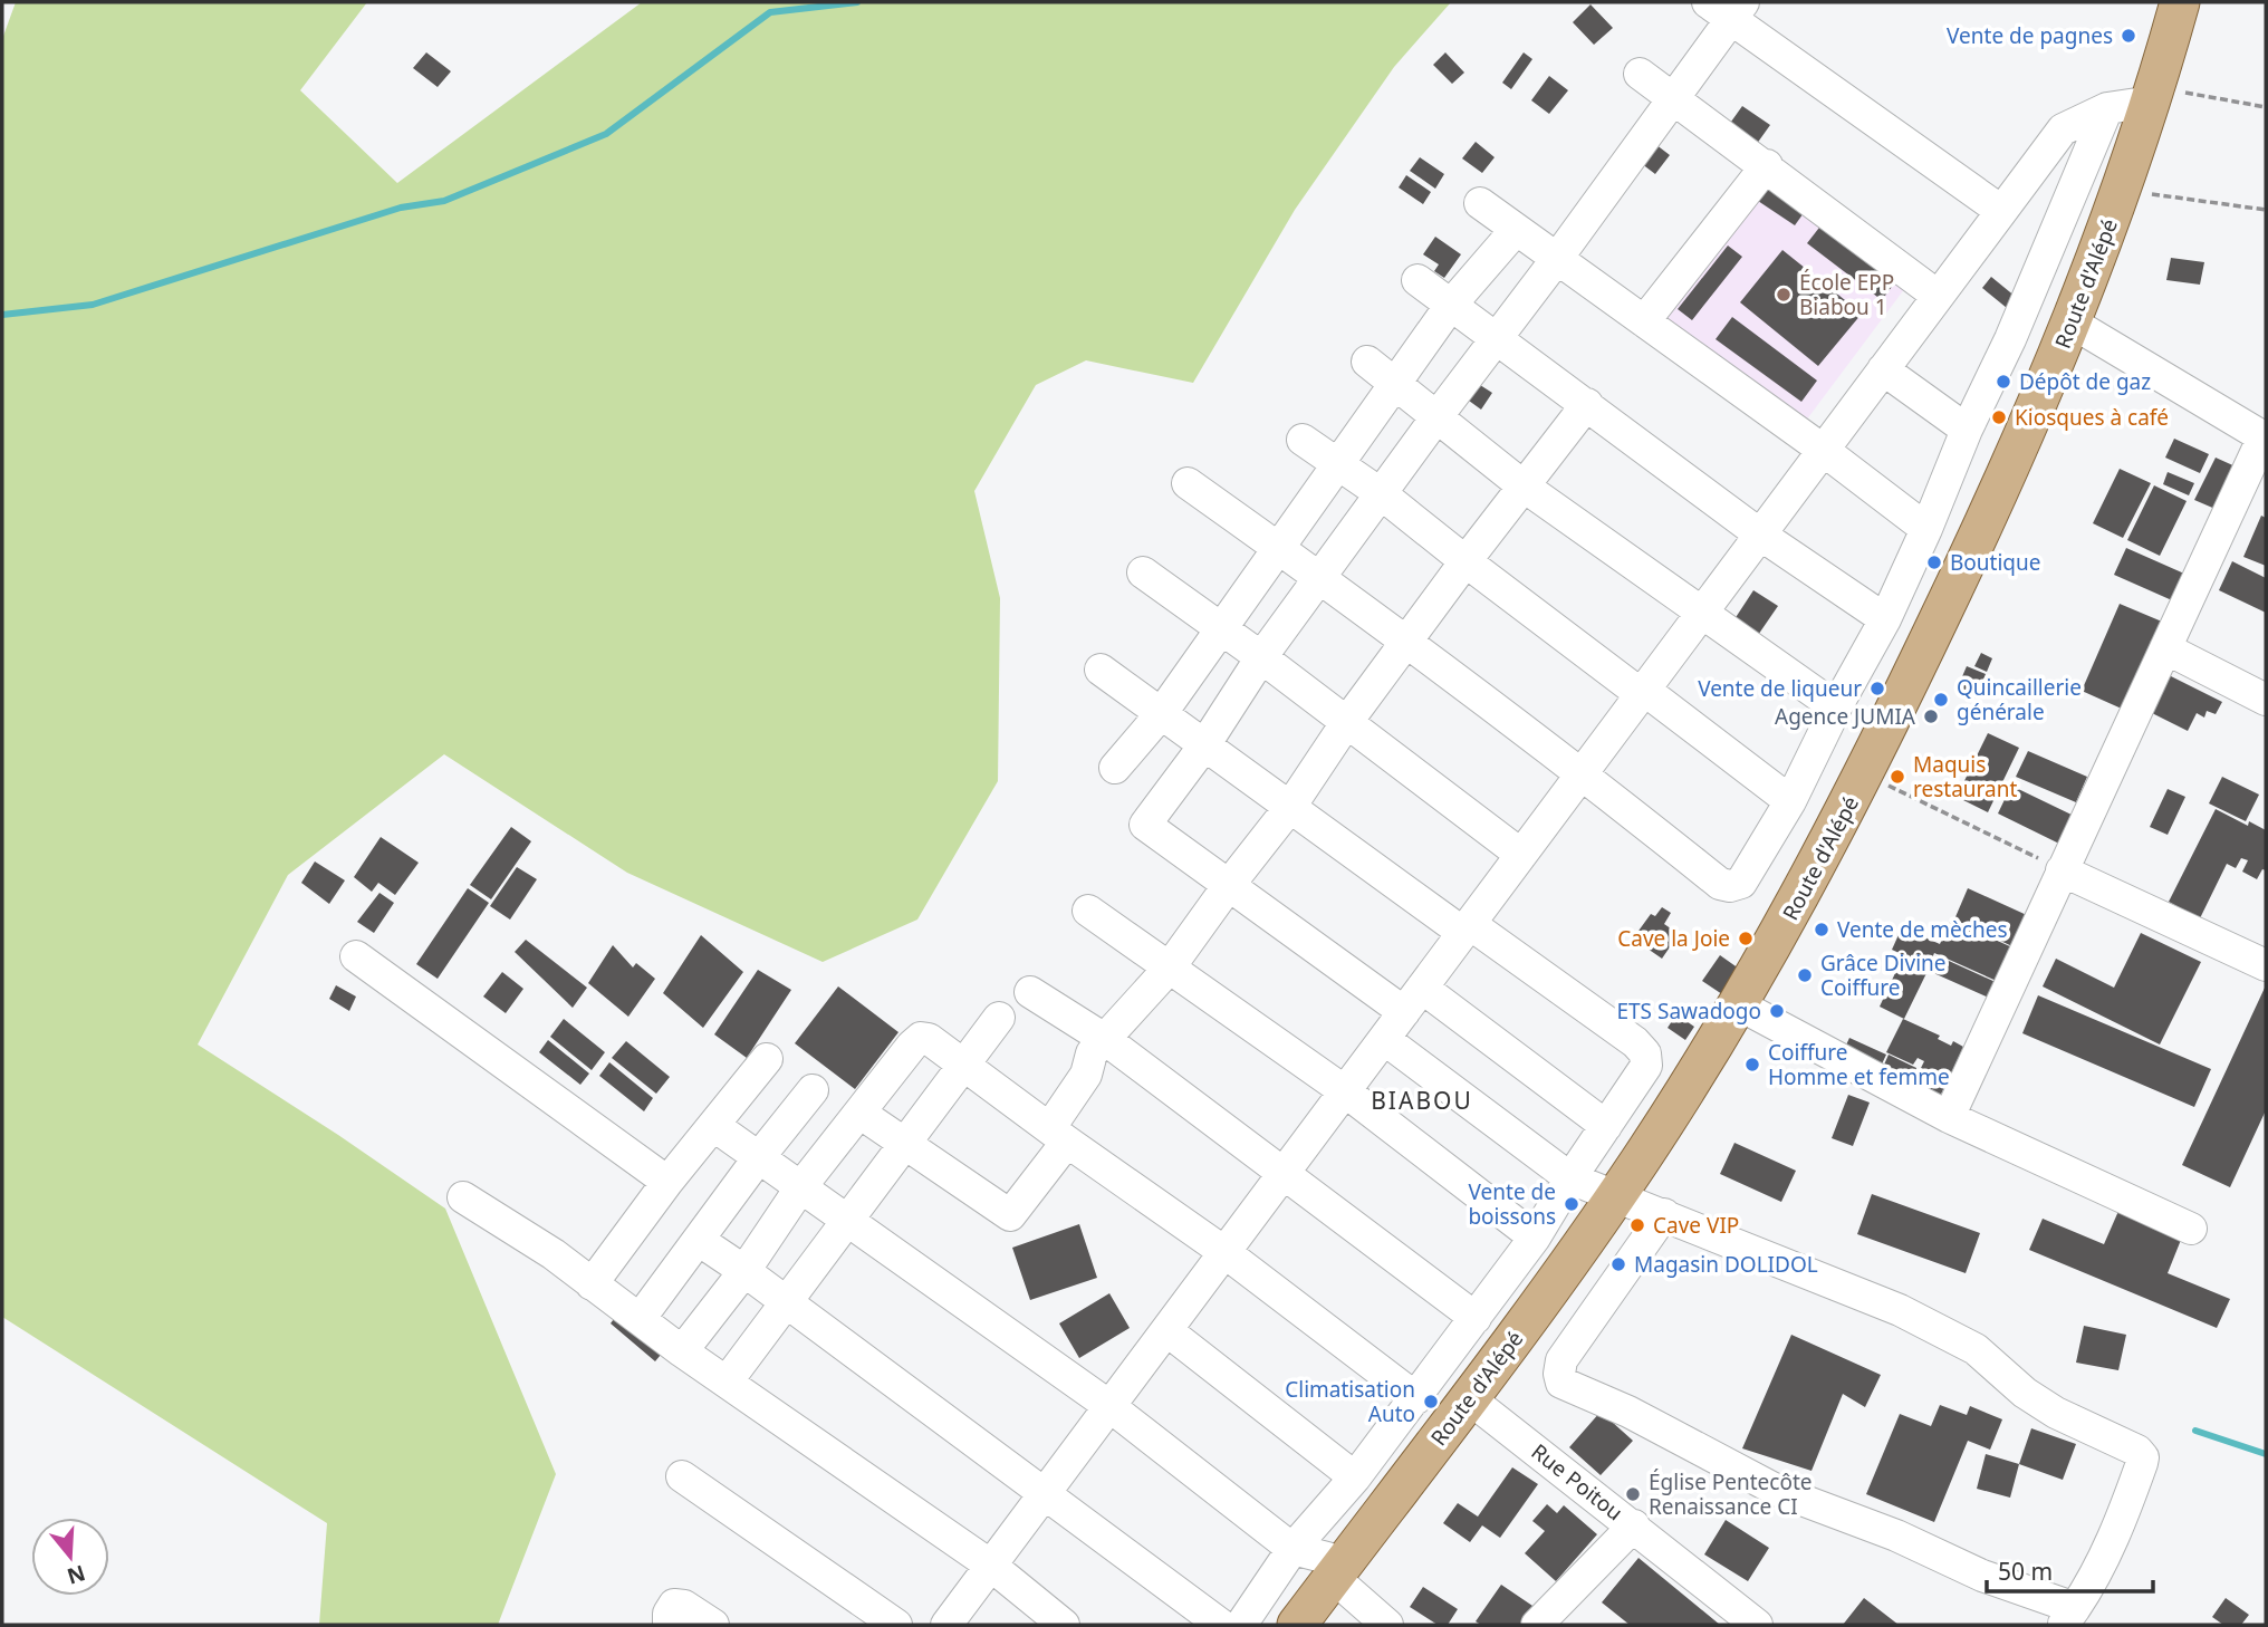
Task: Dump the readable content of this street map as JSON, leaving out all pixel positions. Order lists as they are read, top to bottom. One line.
{"streets":{"main road":["Route d'Alépé"],"street":["Rue Poitou"]},"crossings":[["Route d'Alépé","Rue Poitou"]],"districts":["BIABOU"],"places":["Vente de pagnes","École EPP Biabou 1","Dépôt de gaz","Kiosques à café","Boutique","Vente de liqueur","Quincaillerie générale","Agence JUMIA","Maquis restaurant","Vente de mèches","Cave la Joie","Grâce Divine Coiffure","ETS Sawadogo","Coiffure Homme et femme","Vente de boissons","Cave VIP","Magasin DOLIDOL","Climatisation Auto","Église Pentecôte Renaissance CI"],"scale_bar":"50 m","north":"bottom"}
